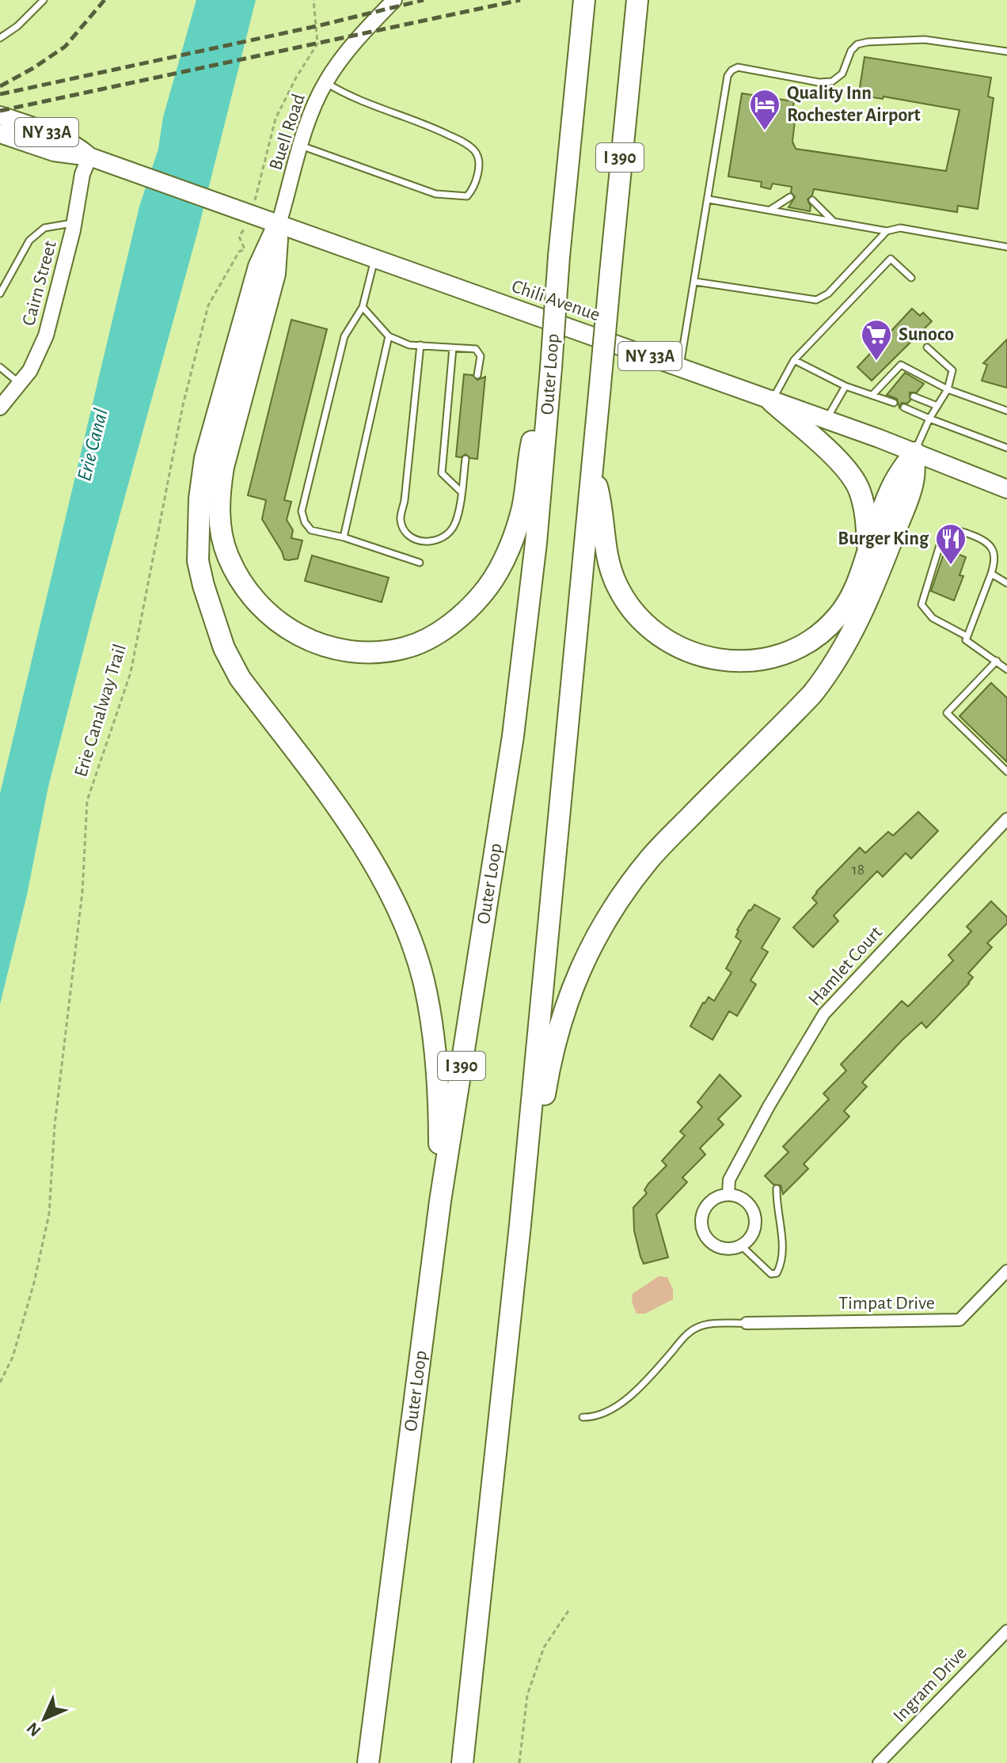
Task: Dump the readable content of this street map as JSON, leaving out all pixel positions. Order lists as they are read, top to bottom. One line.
{"streets":{"highway":["I 390","Outer Loop"],"main road":["NY 33A","Chili Avenue"],"street":["Buell Road","Cairn Street","Hamlet Court","Timpat Drive","Ingram Drive"],"path":["Erie Canalway Trail"]},"crossings":[["Buell Road","Chili Avenue"],["Cairn Street","Chili Avenue"],["Chili Avenue","Erie Canalway Trail"]],"water":["Erie Canal"],"places":{"hotel":["Quality Inn Rochester Airport"],"supermarket":["Sunoco"],"restaurant":["Burger King"]},"house_numbers":["18"],"north":"bottom left"}
